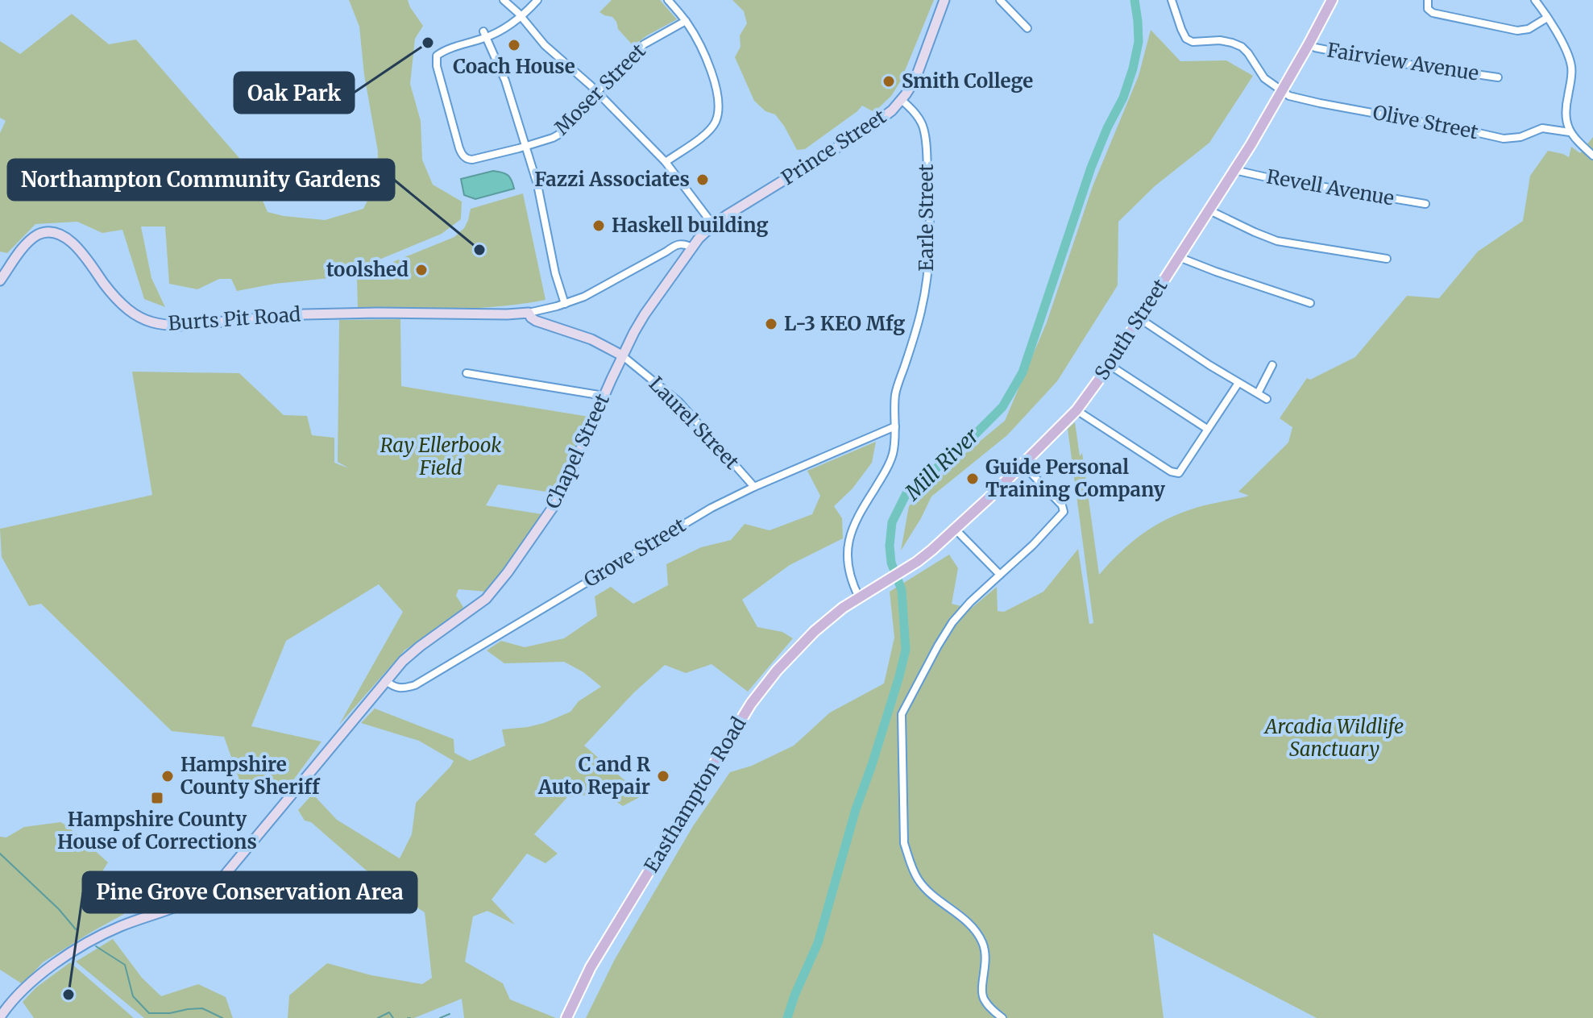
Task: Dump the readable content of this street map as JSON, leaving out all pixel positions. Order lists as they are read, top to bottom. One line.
{"streets":{"main road":["Prince Street","Burts Pit Road","South Street","Laurel Street","Chapel Street","Easthampton Road"],"street":["Fairview Avenue","Moser Street","Olive Street","Revell Avenue","Earle Street","Grove Street"]},"crossings":[["Fairview Avenue","South Street"],["Olive Street","South Street"],["Prince Street","Earle Street"],["Prince Street","Chapel Street"],["Revell Avenue","South Street"],["Earle Street","South Street"],["Earle Street","Grove Street"],["Earle Street","Easthampton Road"],["Burts Pit Road","Laurel Street"],["South Street","Easthampton Road"],["Laurel Street","Chapel Street"],["Laurel Street","Grove Street"],["Chapel Street","Grove Street"]],"water":["Mill River"],"parks":["Ray Ellerbook Field","Arcadia Wildlife Sanctuary"],"places":{"other":["Oak Park","Coach House","Smith College","Fazzi Associates","Haskell building","Northampton Community Gardens","toolshed","L-3 KEO Mfg","Guide Personal Training Company","Hampshire County Sheriff","C and R Auto Repair","Pine Grove Conservation Area"],"transit":["Hampshire County House of Corrections"]}}
